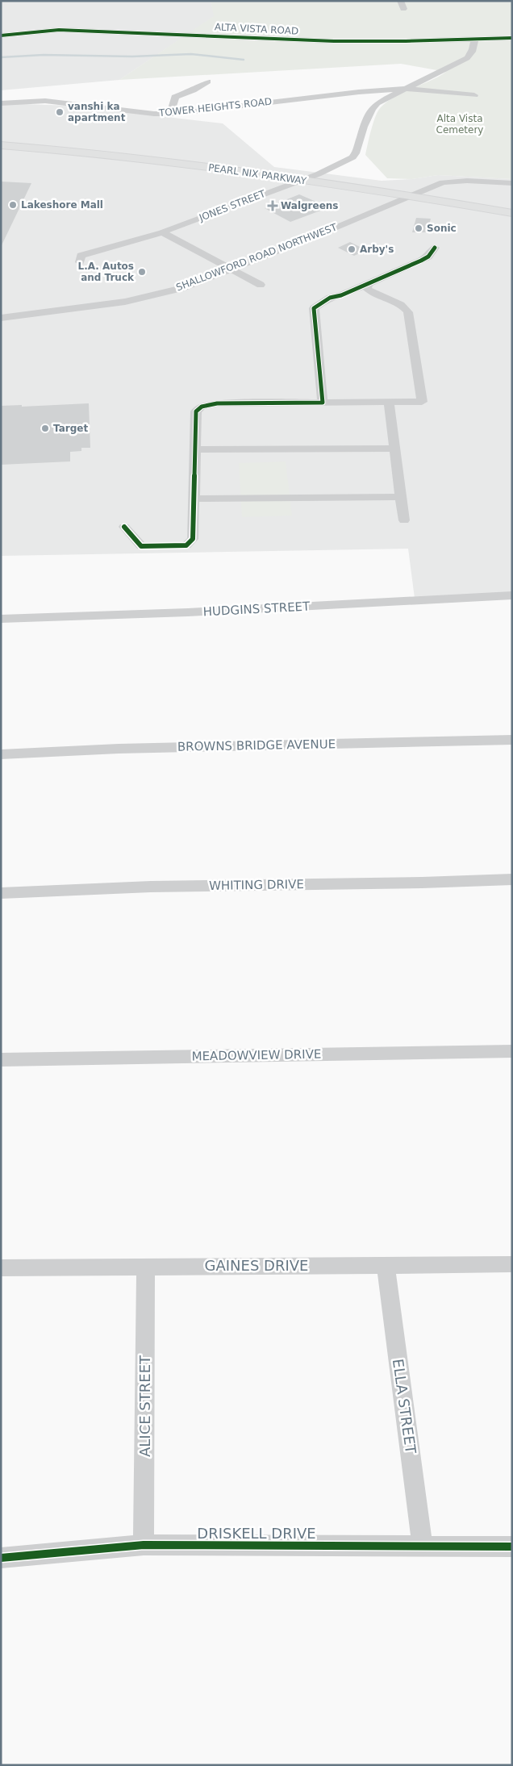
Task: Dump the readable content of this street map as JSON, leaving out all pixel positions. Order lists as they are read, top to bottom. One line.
{"streets":{"main road":["PEARL NIX PARKWAY"],"street":["ALTA VISTA ROAD","TOWER HEIGHTS ROAD","JONES STREET","SHALLOWFORD ROAD NORTHWEST","HUDGINS STREET","BROWNS BRIDGE AVENUE","WHITING DRIVE","MEADOWVIEW DRIVE","GAINES DRIVE","ALICE STREET","ELLA STREET","DRISKELL DRIVE"]},"crossings":[["ALTA VISTA ROAD","JONES STREET"],["TOWER HEIGHTS ROAD","JONES STREET"],["PEARL NIX PARKWAY","JONES STREET"],["PEARL NIX PARKWAY","SHALLOWFORD ROAD NORTHWEST"],["GAINES DRIVE","ALICE STREET"],["GAINES DRIVE","ELLA STREET"],["ALICE STREET","DRISKELL DRIVE"],["ELLA STREET","DRISKELL DRIVE"]],"parks":["Alta Vista Cemetery"],"places":{"other":["vanshi ka apartment","Lakeshore Mall","Sonic","Arby's","L.A. Autos and Truck","Target"],"health":["Walgreens"]}}
